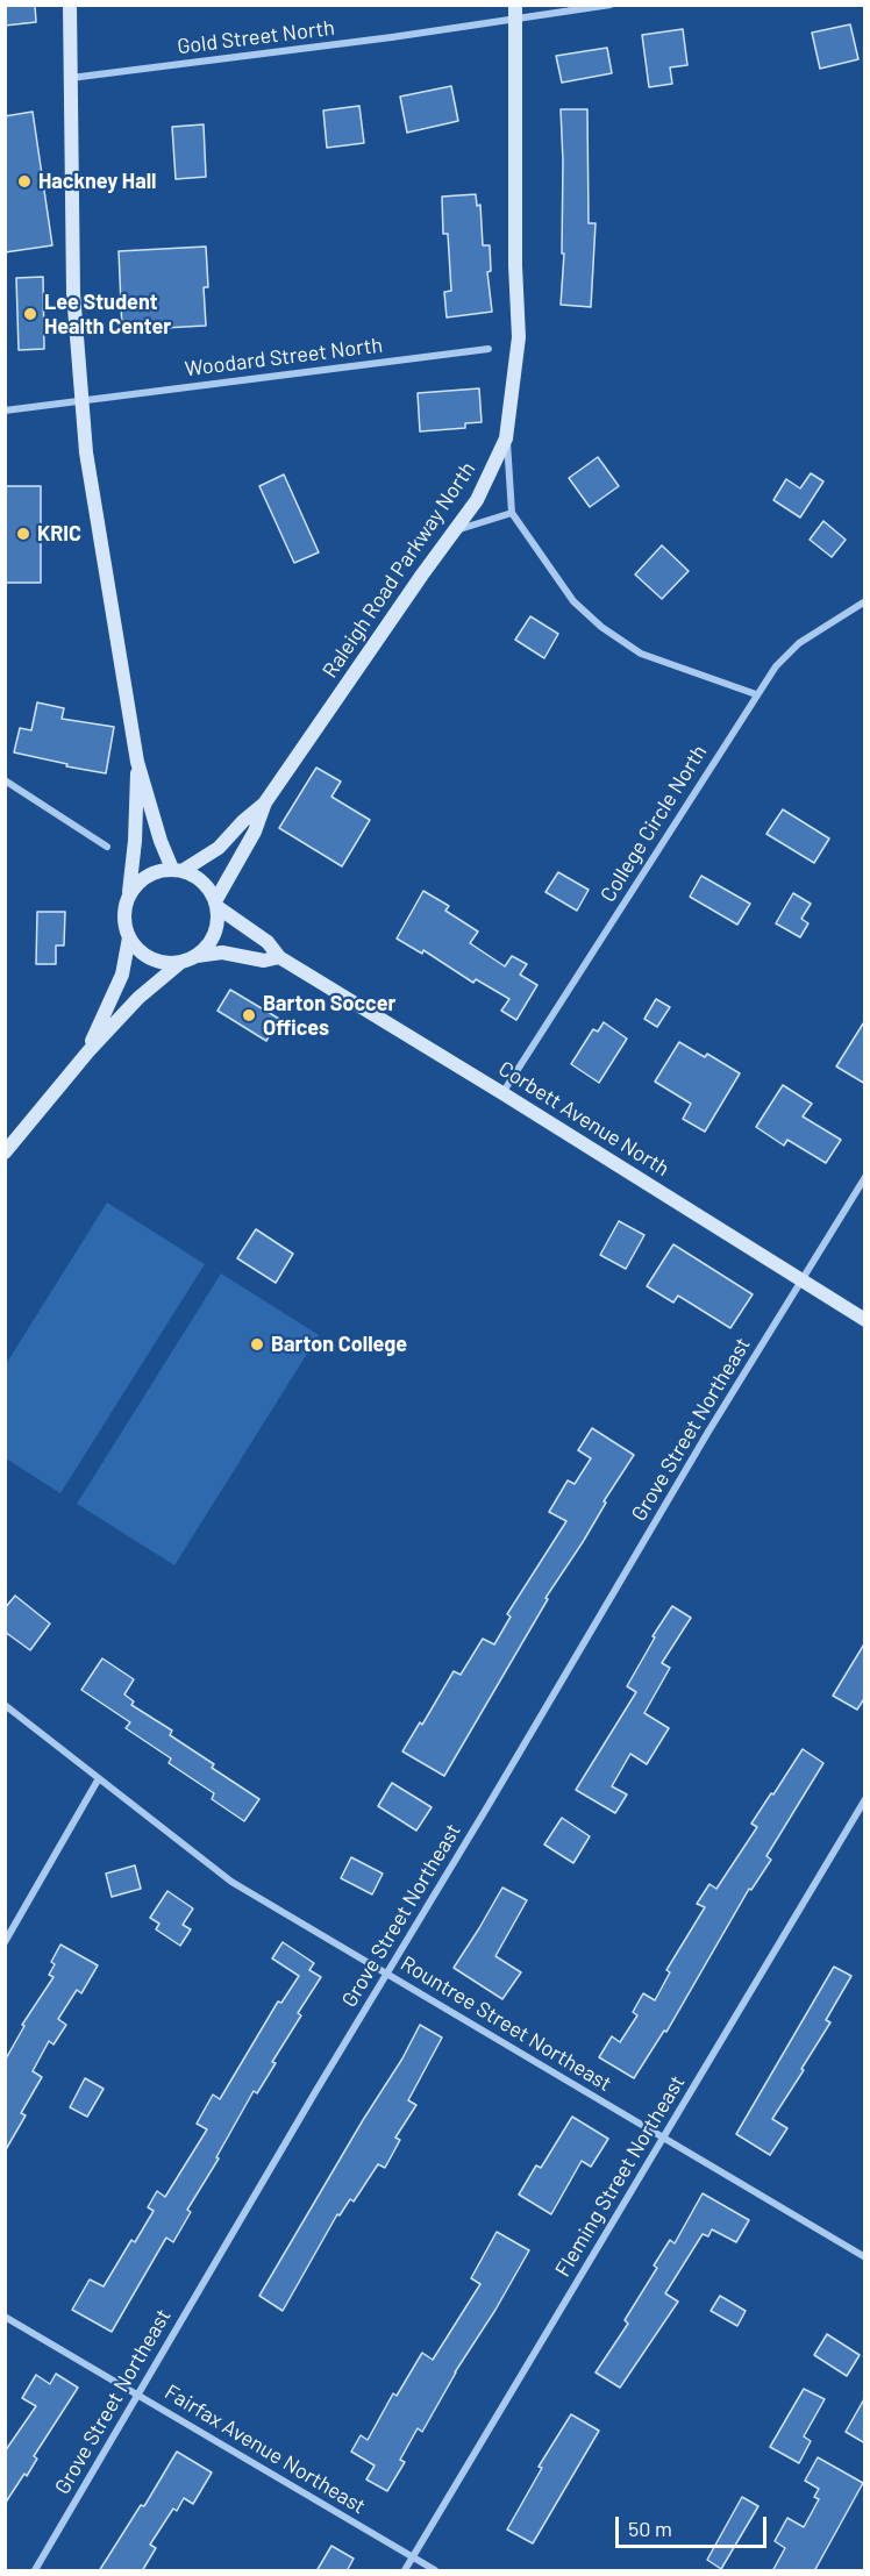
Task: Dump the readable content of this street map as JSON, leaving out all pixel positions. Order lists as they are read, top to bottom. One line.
{"streets":{"street":["Gold Street North","Woodard Street North","Raleigh Road Parkway North","College Circle North","Corbett Avenue North","Grove Street Northeast","Rountree Street Northeast","Fleming Street Northeast","Fairfax Avenue Northeast"]},"crossings":[["Gold Street North","Raleigh Road Parkway North"],["Raleigh Road Parkway North","Corbett Avenue North"],["College Circle North","Corbett Avenue North"],["Corbett Avenue North","Grove Street Northeast"],["Grove Street Northeast","Rountree Street Northeast"],["Grove Street Northeast","Fairfax Avenue Northeast"],["Rountree Street Northeast","Fleming Street Northeast"],["Fleming Street Northeast","Fairfax Avenue Northeast"]],"places":["Hackney Hall","Lee Student Health Center","KRIC","Barton Soccer Offices","Barton College"],"scale_bar":"50 m"}
